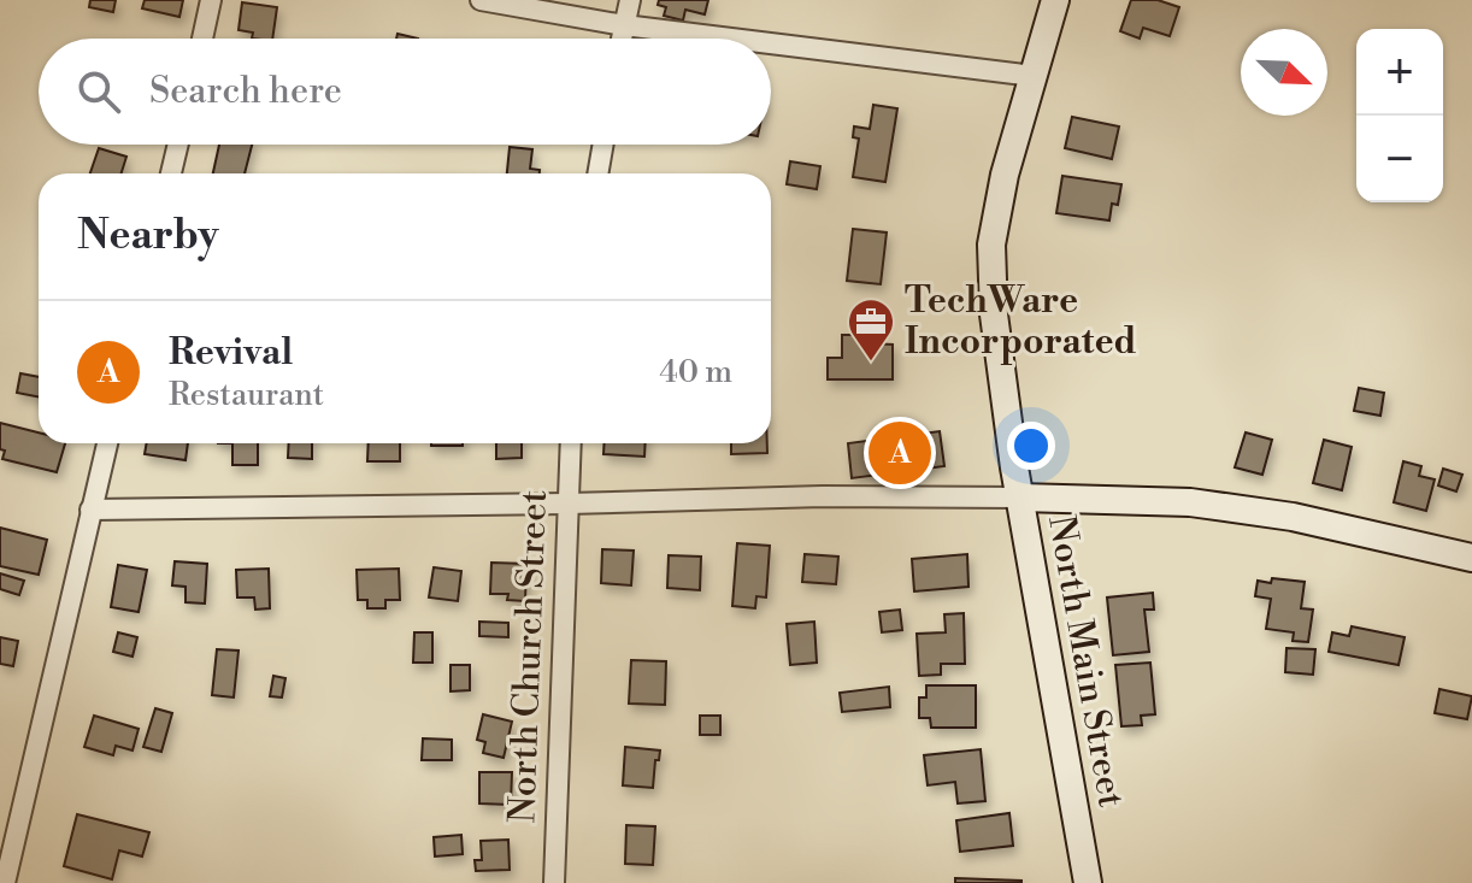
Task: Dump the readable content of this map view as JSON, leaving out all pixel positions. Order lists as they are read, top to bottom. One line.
{"streets":{"main road":["North Main Street"],"street":["North Church Street"]},"places":{"office":["TechWare Incorporated"]},"north":"bottom right","page":{"map_buttons":["+","−"],"search":"Search here","heading":"Nearby","list":[{"mark":"A","name":"Revival","note":"Restaurant","value":"40 m"}],"pins":"A"}}
